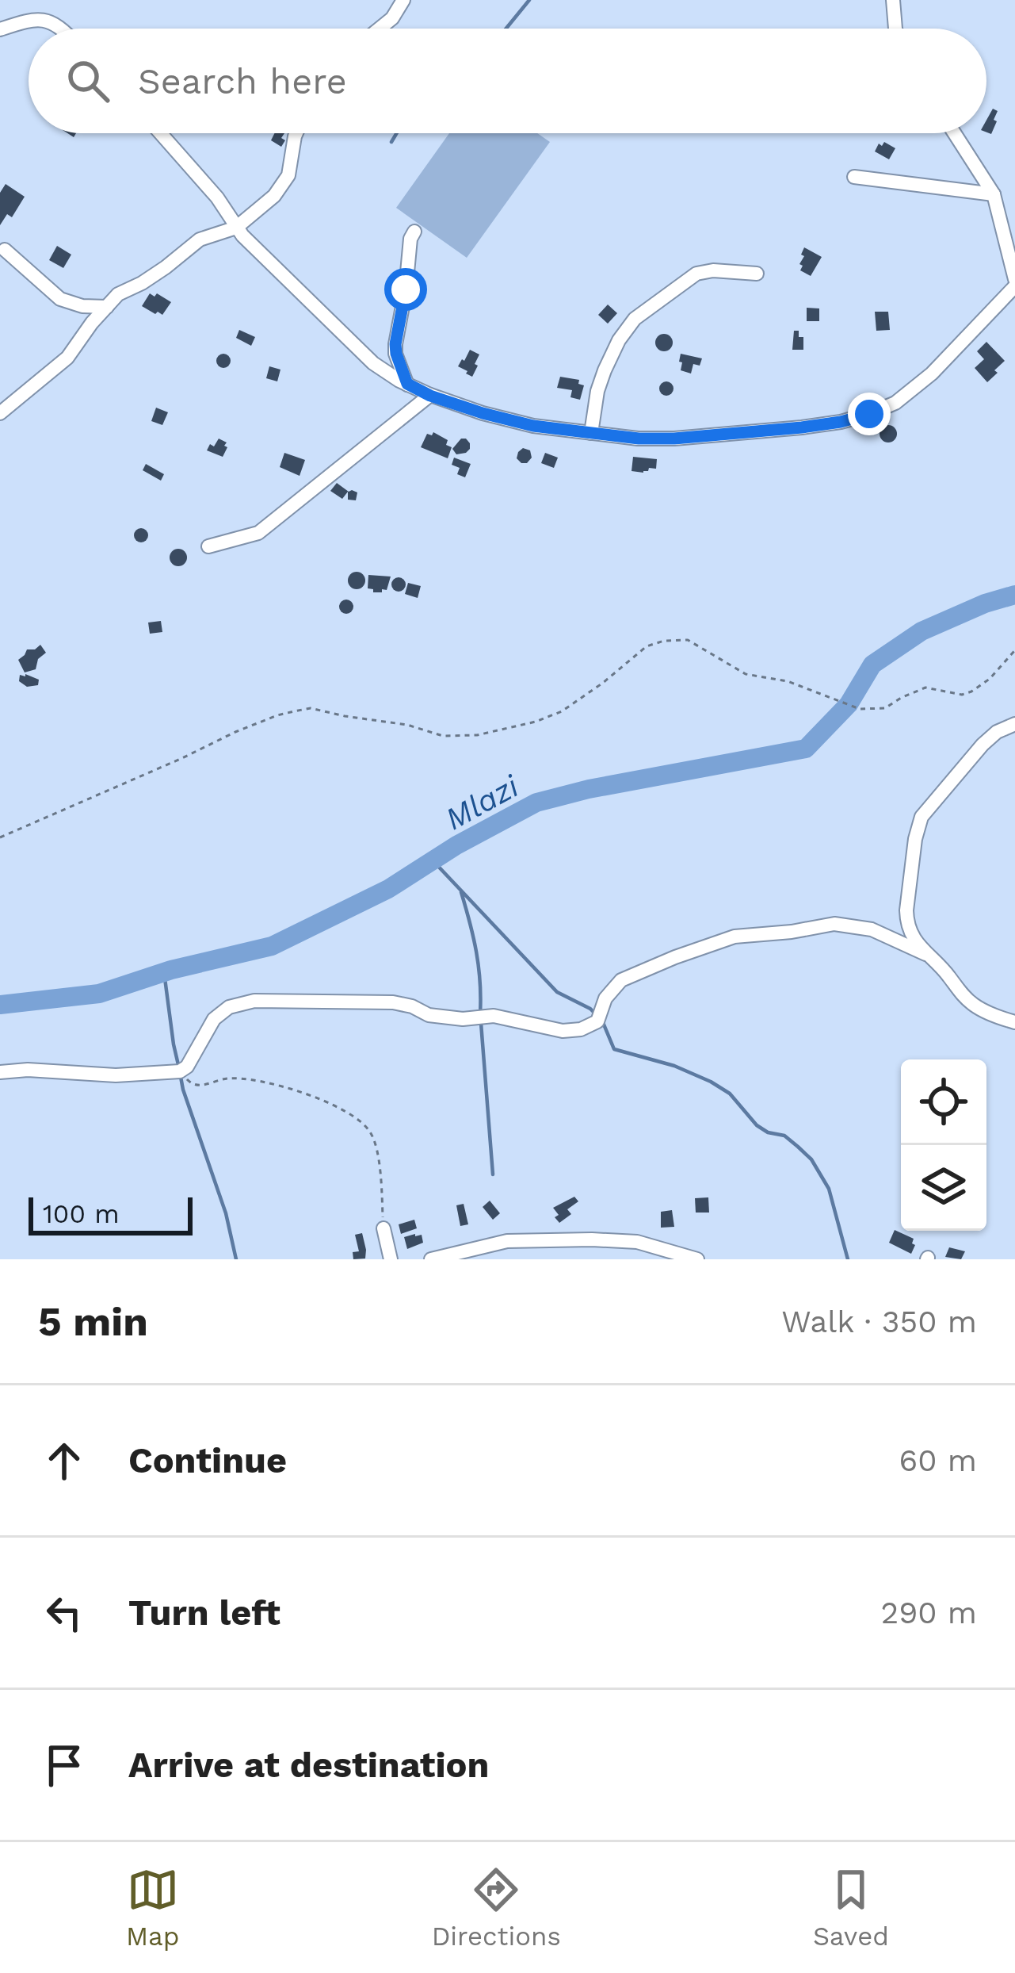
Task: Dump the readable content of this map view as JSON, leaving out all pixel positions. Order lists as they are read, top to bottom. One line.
{"water":["Mlazi"],"scale_bar":"100 m","page":{"search":"Search here","scale":"100 m","heading":["5 min","Walk · 350 m"],"list":[["Continue","60 m"],["Turn left","290 m"],"Arrive at destination"],"nav":["Map","Directions","Saved"]}}
